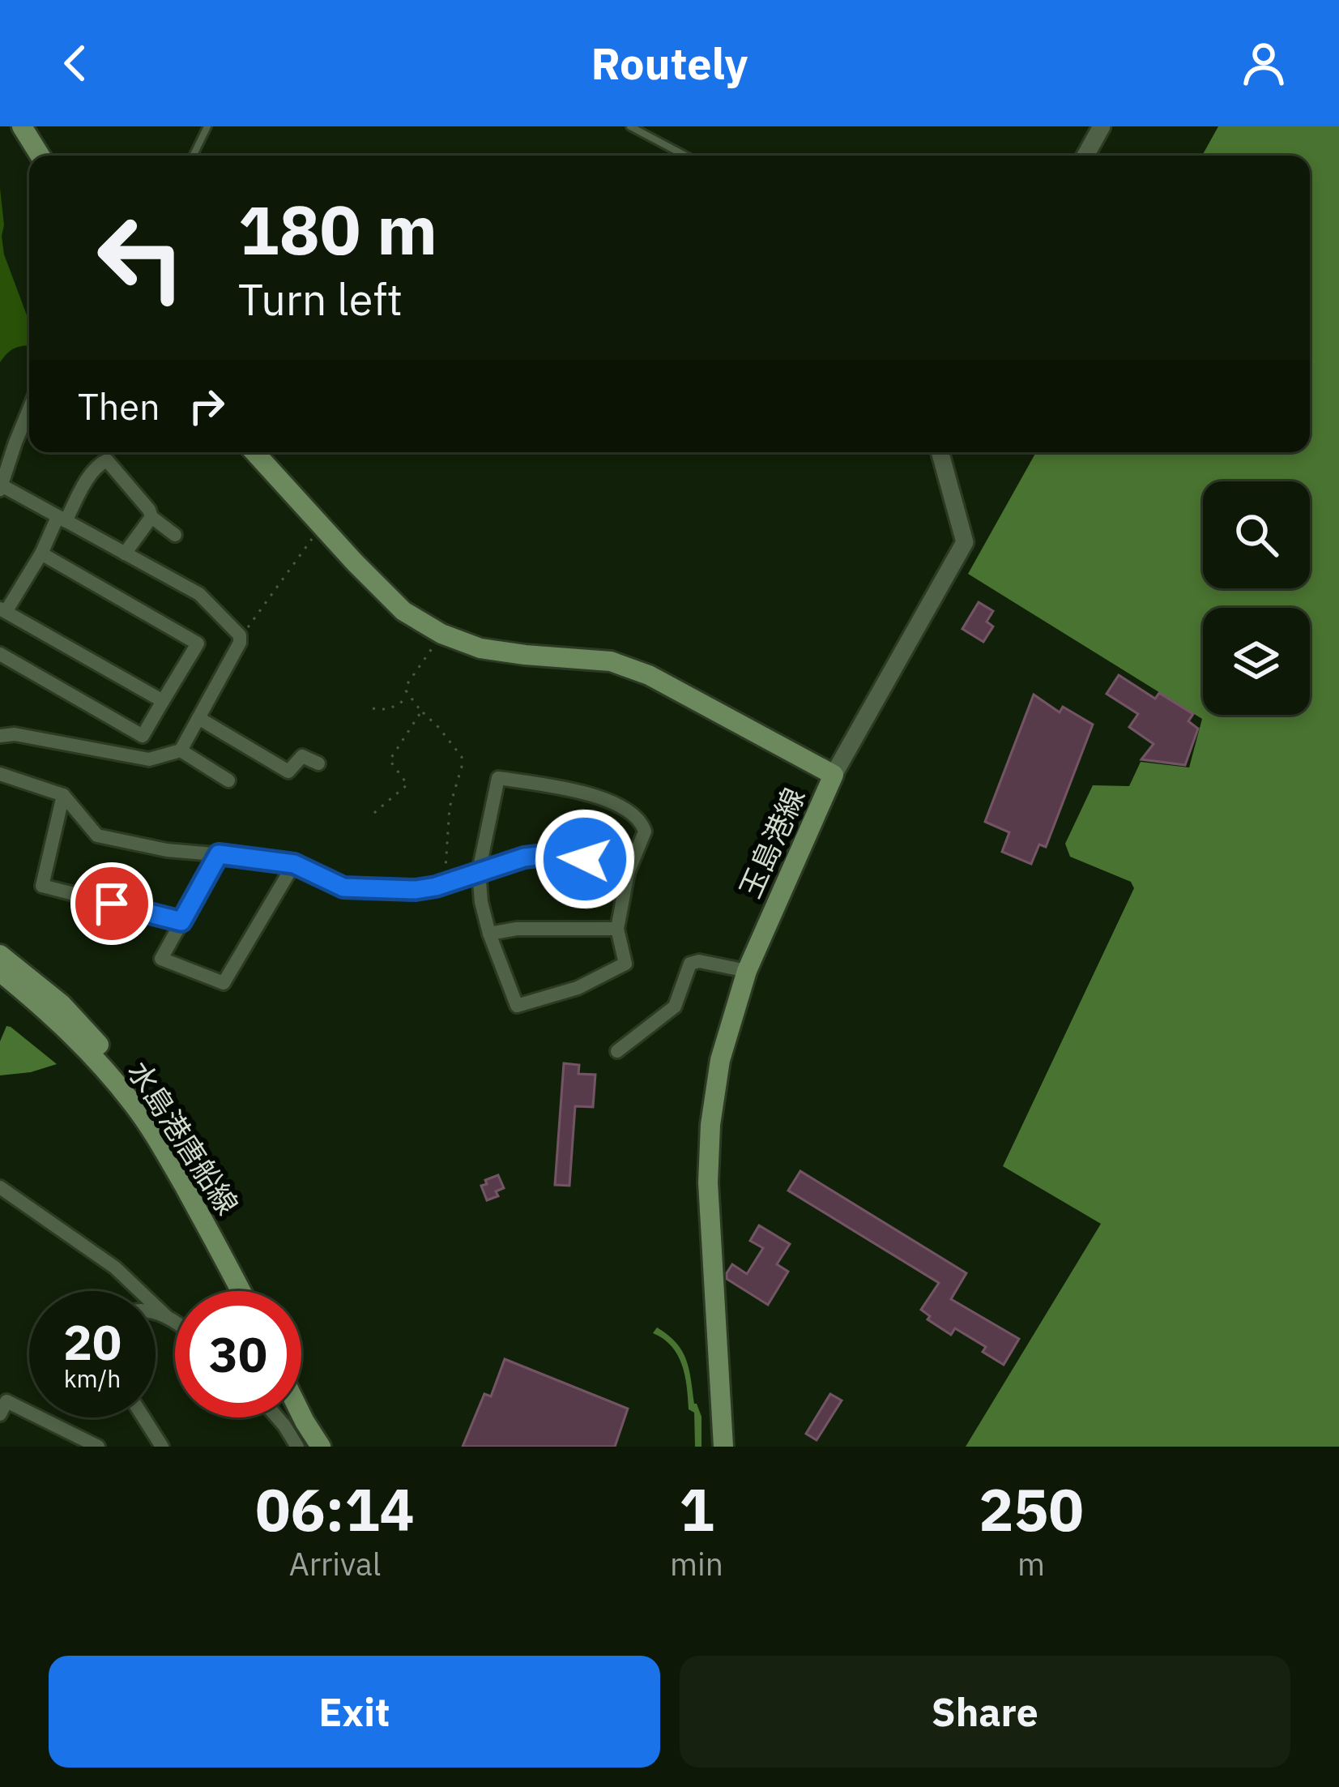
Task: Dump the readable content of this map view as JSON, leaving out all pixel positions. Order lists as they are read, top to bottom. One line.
{"streets":{"main road":["玉島港線","水島港唐船線"]},"page":{"header":"Routely","turn":["180 m","Turn left"],"then":"Then","speed":"20 km/h","limit":"30","eta":["06:14","Arrival","1","min","250","m"],"buttons":["Exit","Share"]}}
